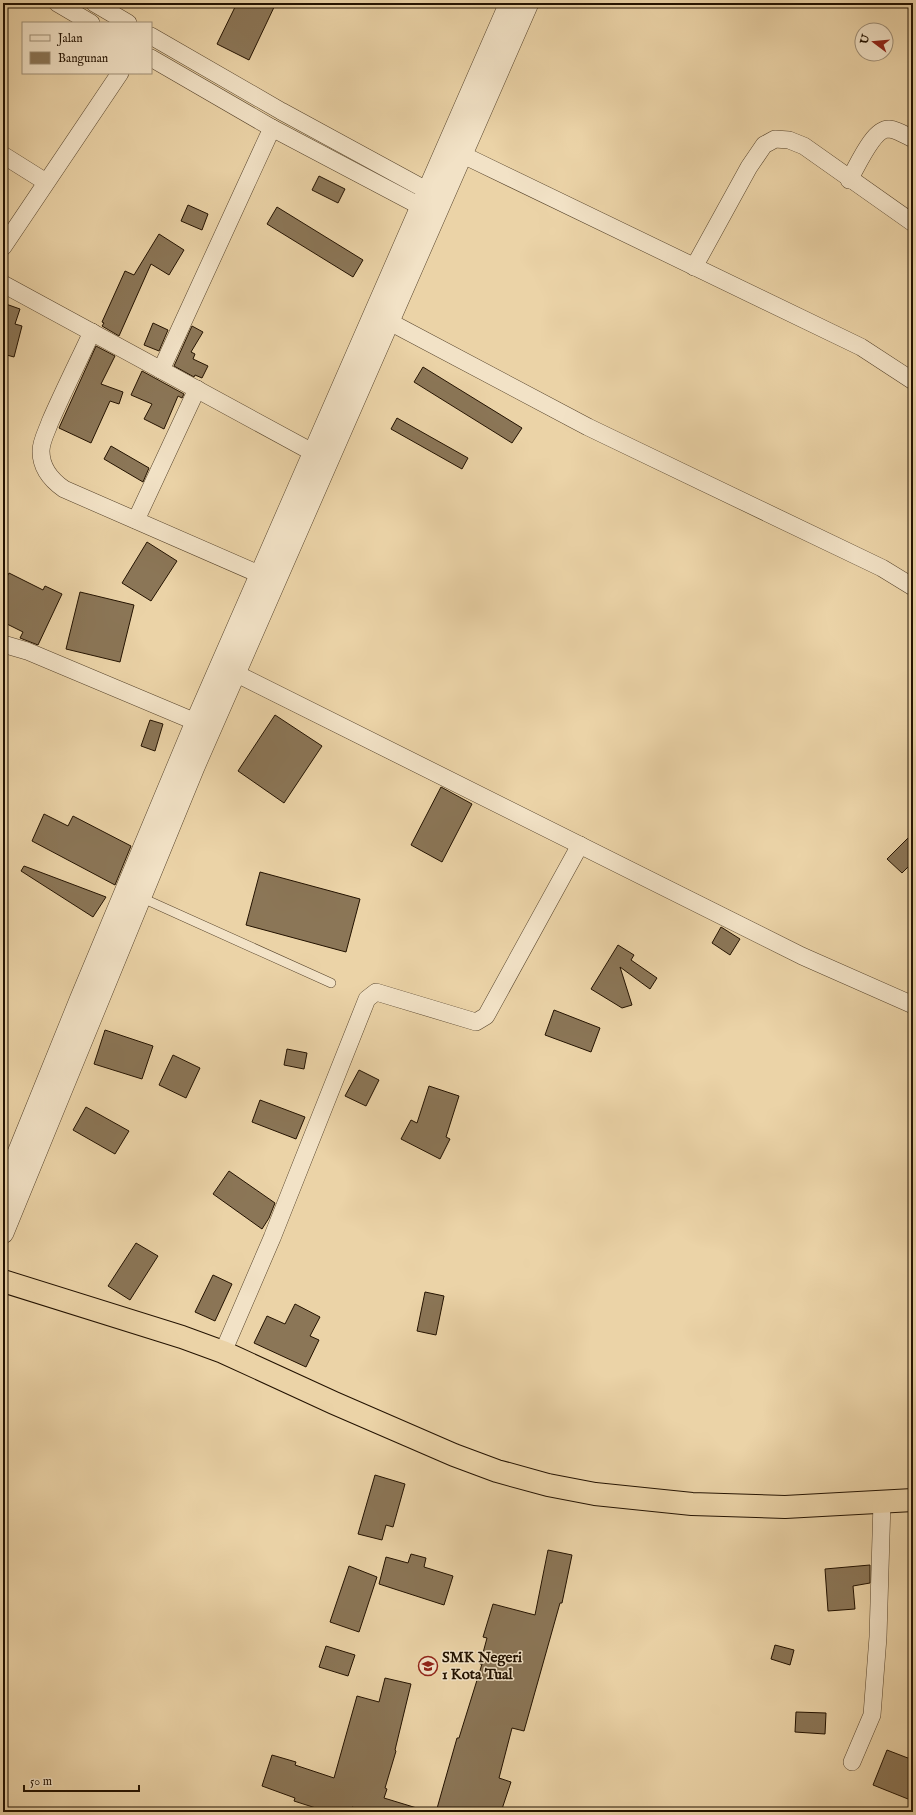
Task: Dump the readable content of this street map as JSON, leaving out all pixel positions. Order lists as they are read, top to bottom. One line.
{"places":{"school or university":["SMK Negeri 1 Kota Tual"]},"legend":["Jalan","Bangunan"],"scale_bar":"50 m","north":"left"}
